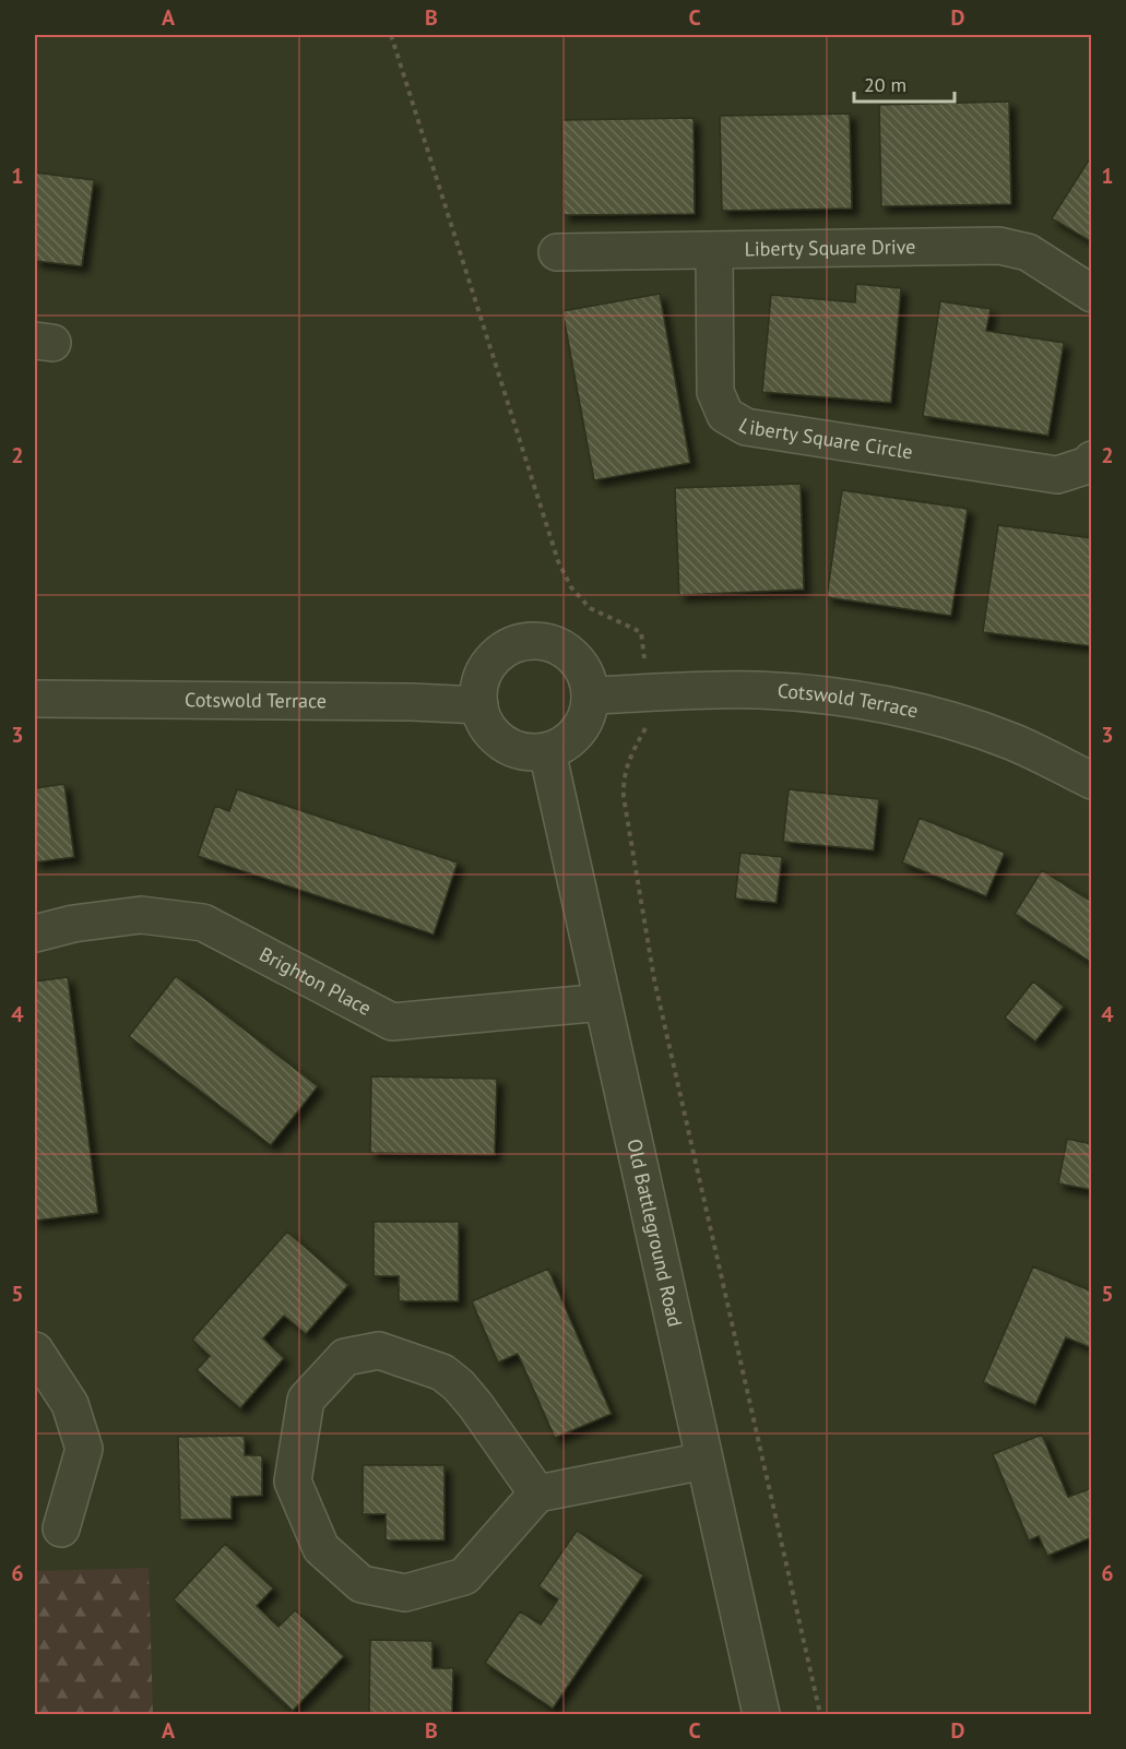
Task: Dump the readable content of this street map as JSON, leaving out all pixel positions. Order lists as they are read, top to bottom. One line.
{"streets":{"street":["Liberty Square Drive","Liberty Square Circle","Cotswold Terrace","Brighton Place","Old Battleground Road"]},"crossings":[["Liberty Square Drive","Liberty Square Circle"],["Cotswold Terrace","Old Battleground Road"],["Brighton Place","Old Battleground Road"]],"scale_bar":"20 m","grid":{"columns":["A","B","C","D"],"rows":["1","2","3","4","5","6"]}}
